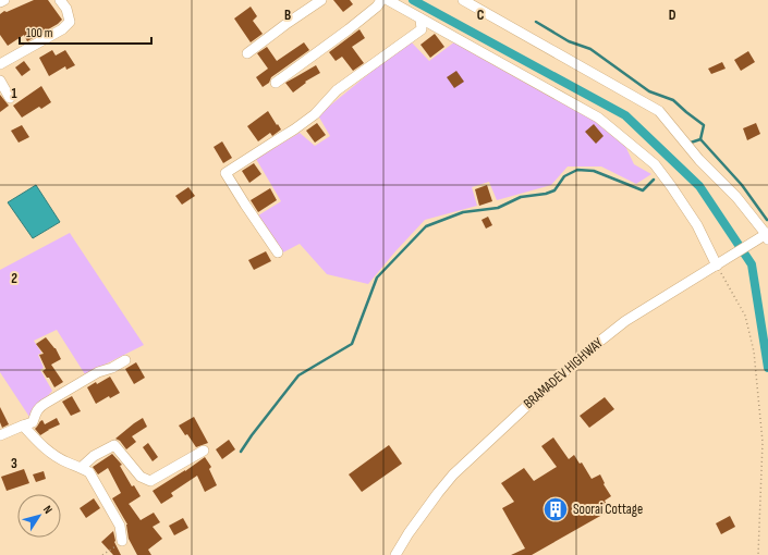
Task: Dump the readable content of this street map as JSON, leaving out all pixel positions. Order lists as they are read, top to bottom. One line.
{"streets":{"street":["BRAMADEV HIGHWAY"]},"places":{"building":["Soorai Cottage"]},"scale_bar":"100 m","north":"top right","grid":{"columns":["B","C","D"],"rows":["1","2","3"]}}
